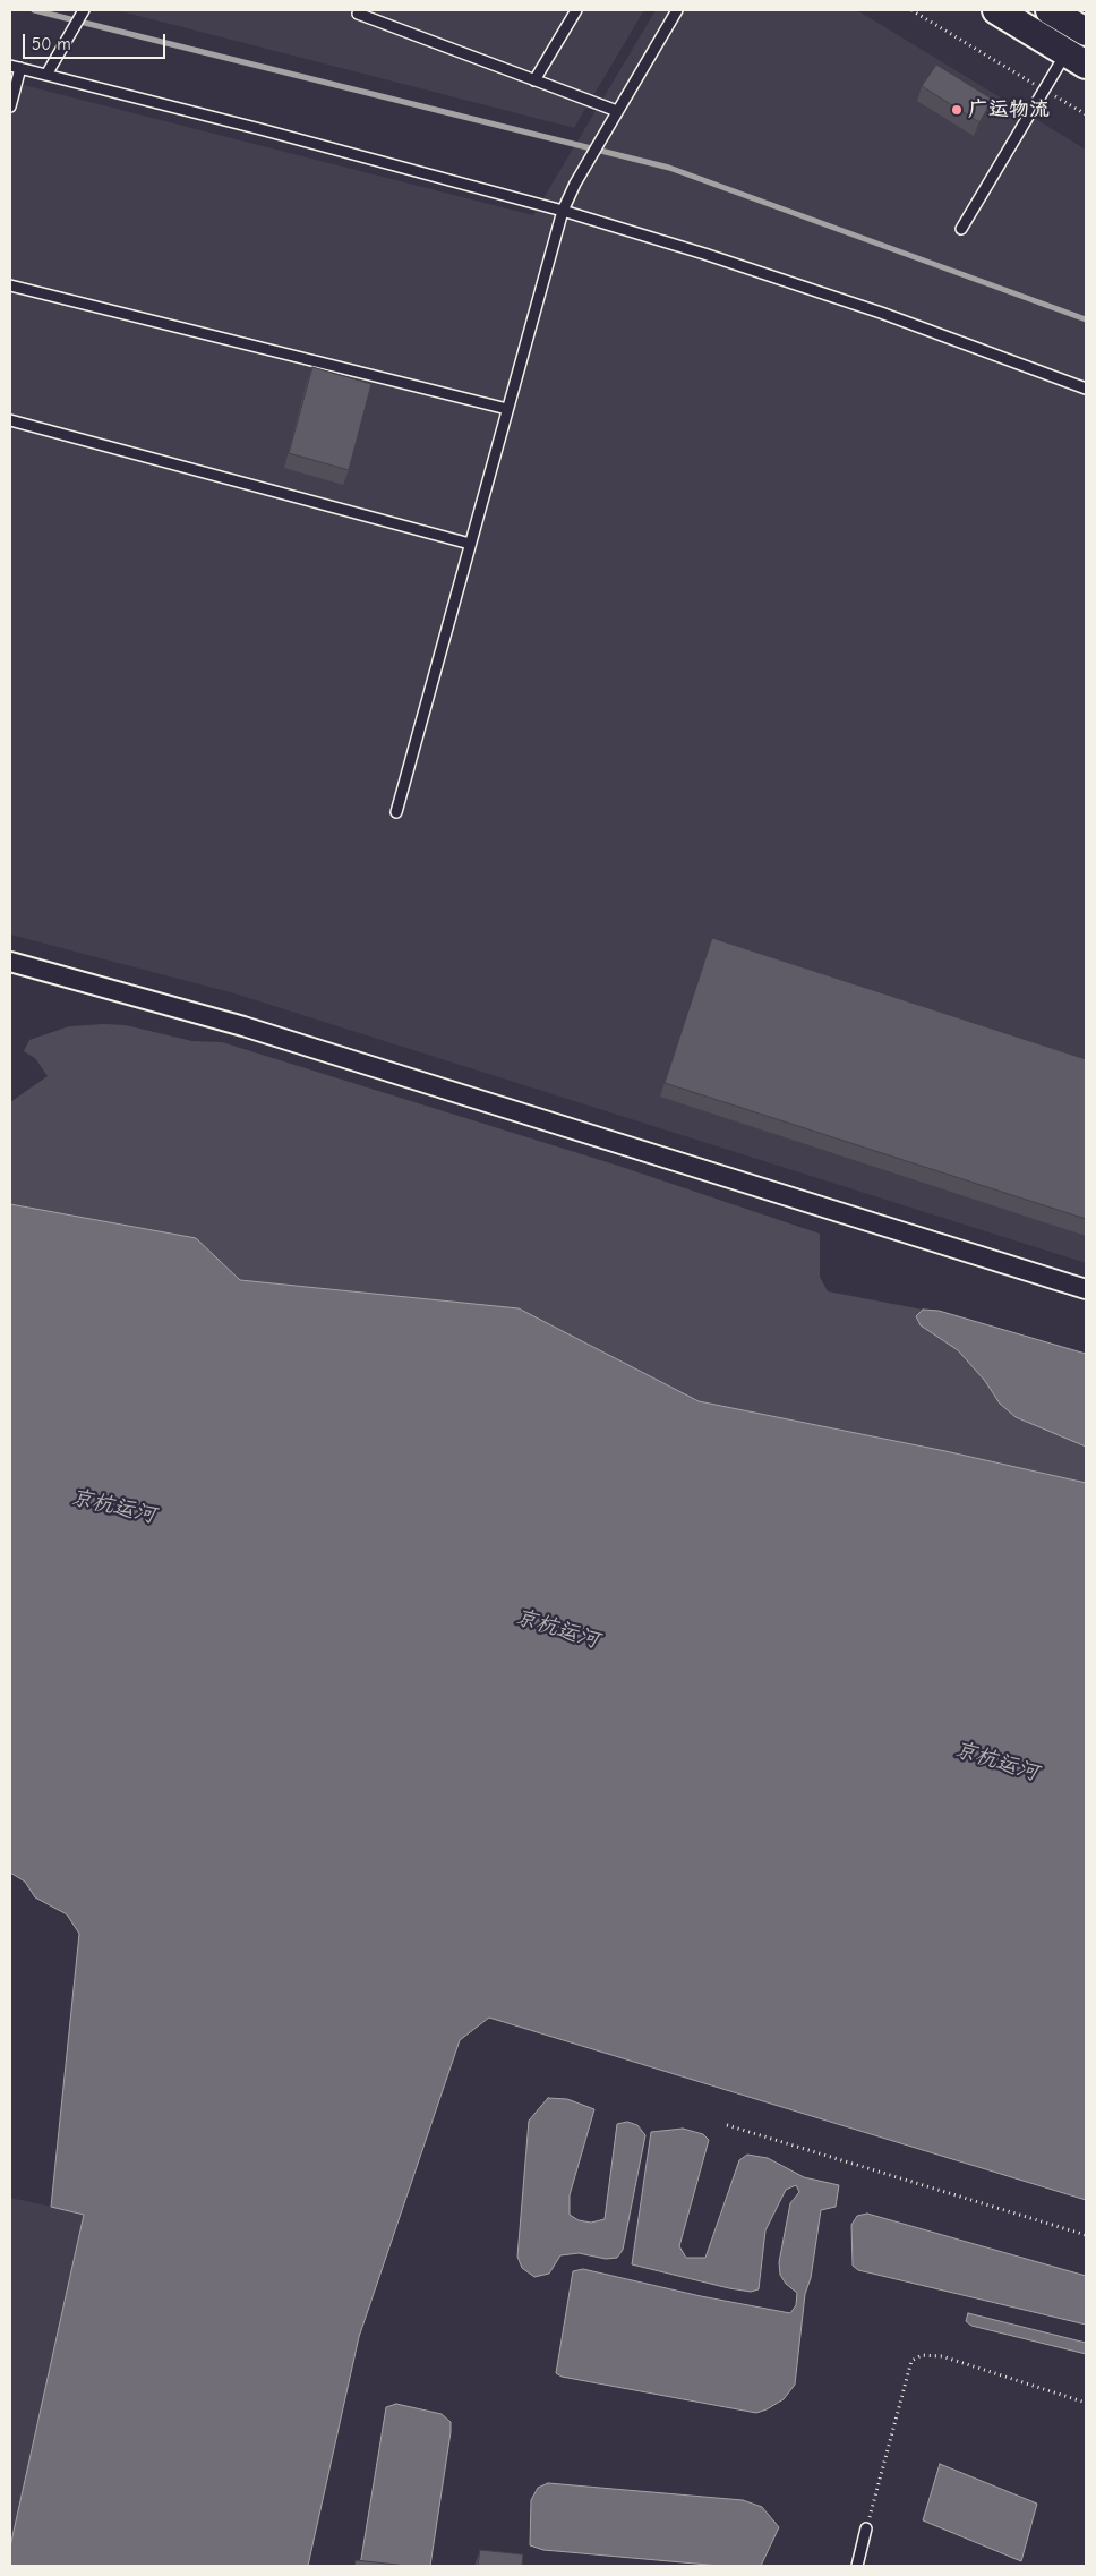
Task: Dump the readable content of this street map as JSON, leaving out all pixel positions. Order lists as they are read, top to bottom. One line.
{"water":["京杭运河"],"places":["广运物流"],"scale_bar":"50 m"}
